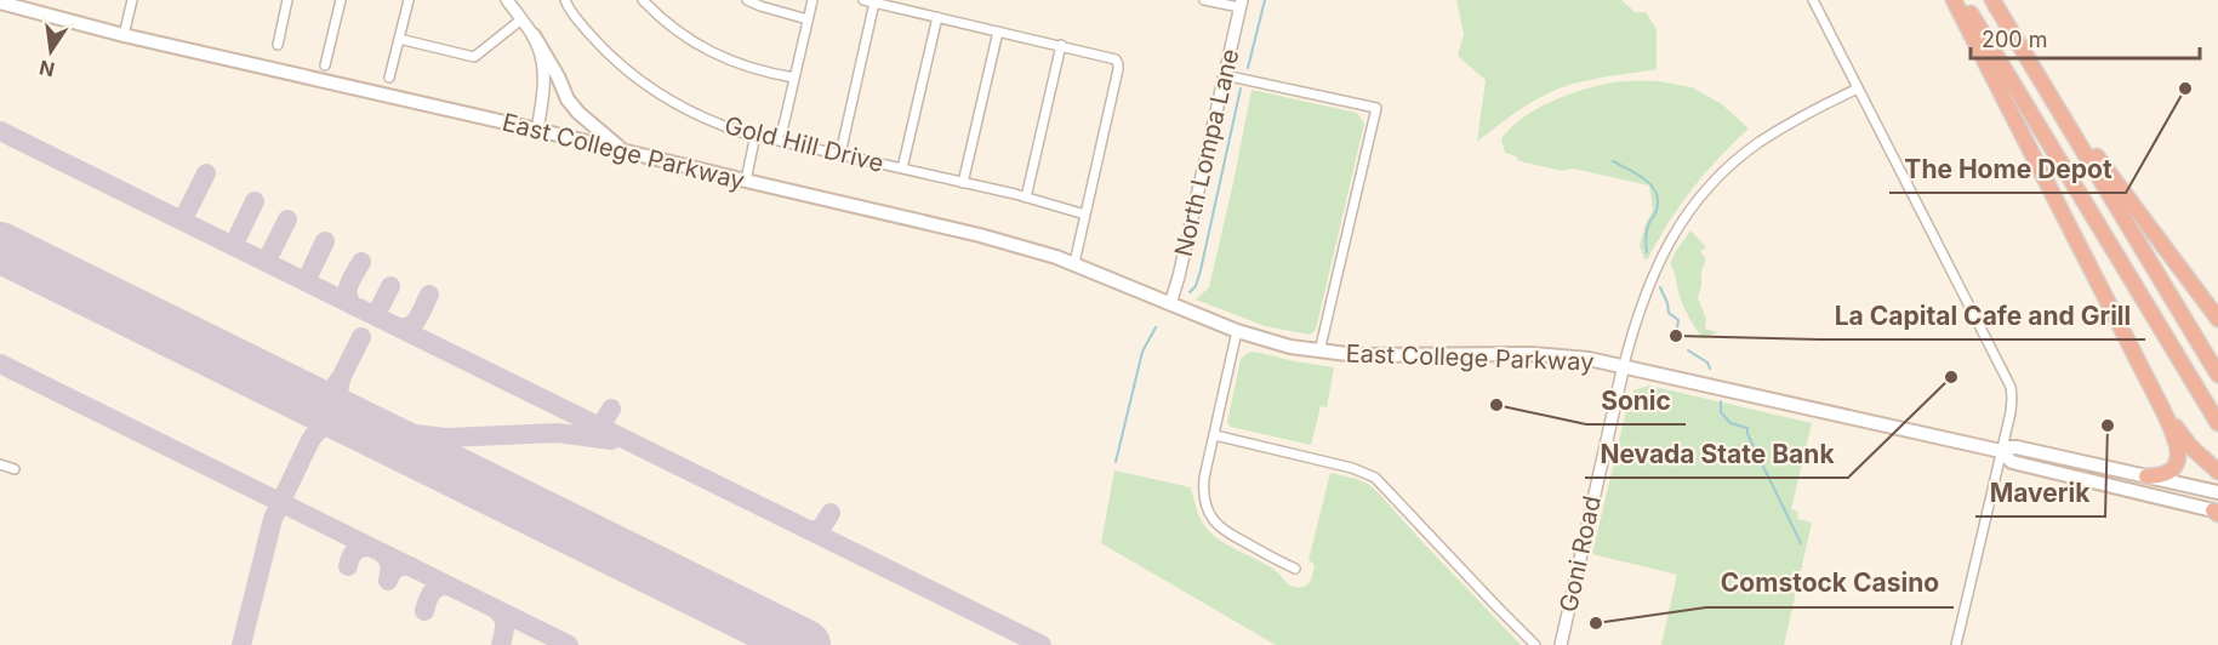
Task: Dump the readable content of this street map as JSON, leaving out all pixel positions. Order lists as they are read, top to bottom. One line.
{"streets":{"main road":["East College Parkway"],"street":["Gold Hill Drive","North Lompa Lane","Goni Road"]},"crossings":[["East College Parkway","North Lompa Lane"],["East College Parkway","Goni Road"]],"places":["The Home Depot","La Capital Cafe and Grill","Nevada State Bank","Sonic","Maverik","Comstock Casino"],"scale_bar":"200 m","north":"bottom"}
